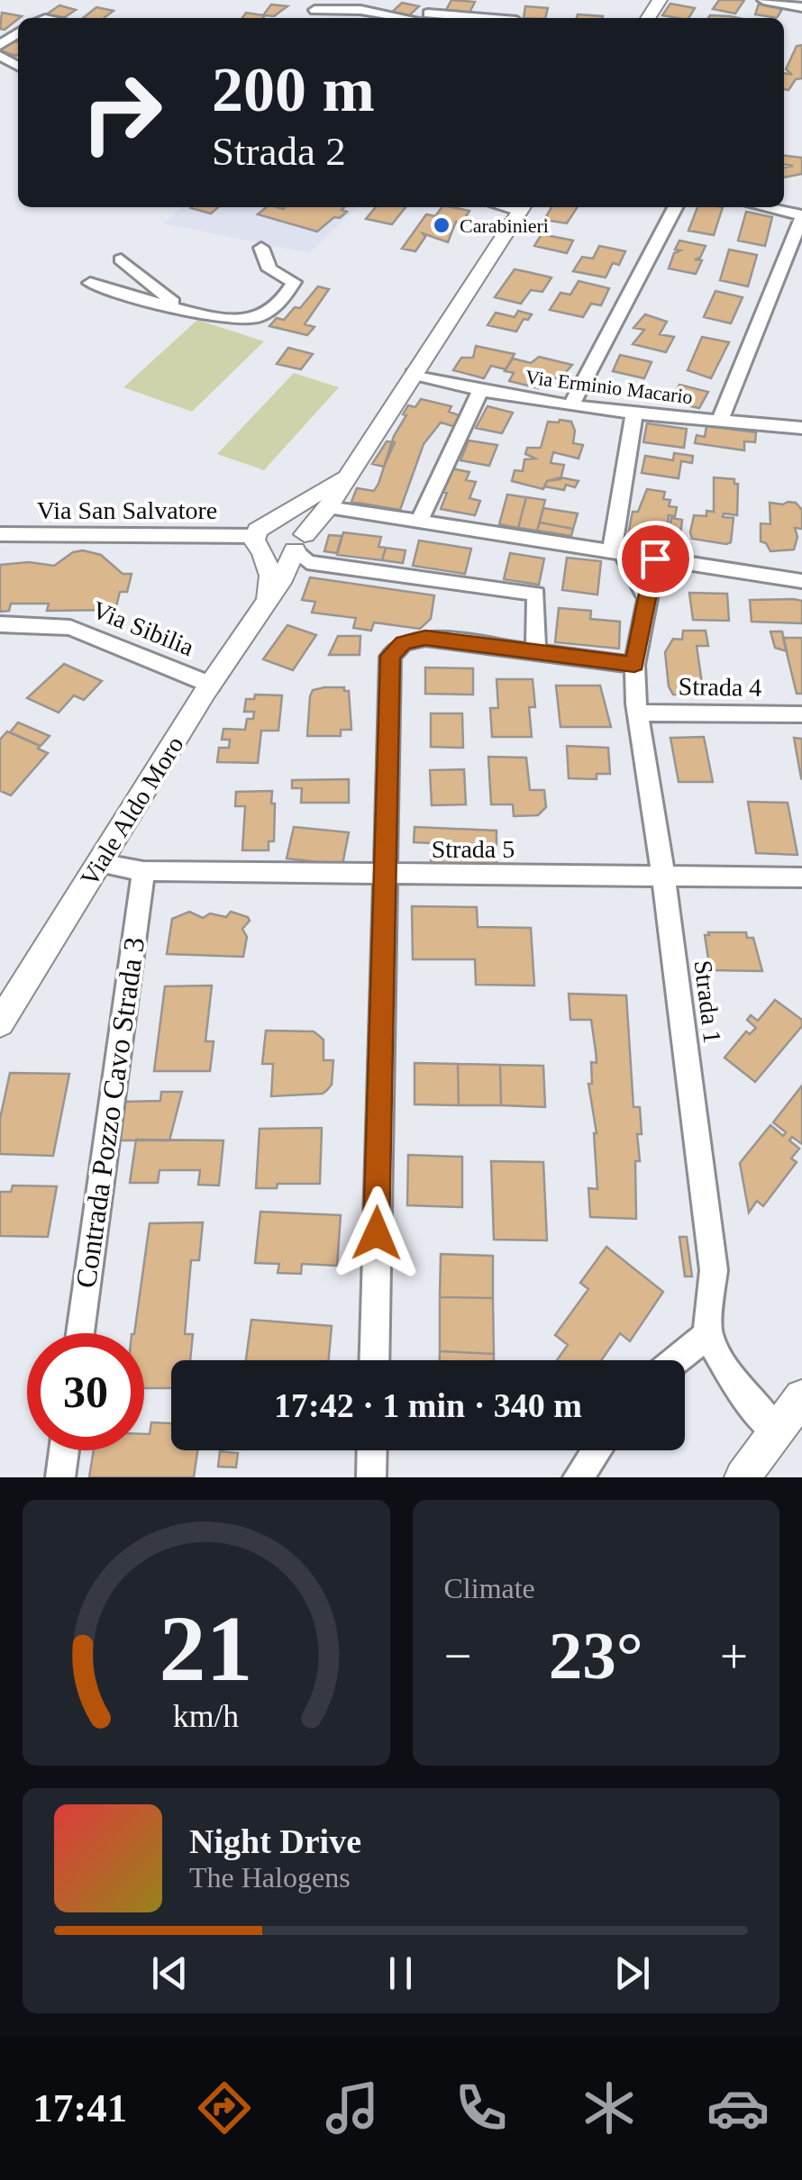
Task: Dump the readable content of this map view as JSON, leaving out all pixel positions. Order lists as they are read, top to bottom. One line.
{"streets":{"main road":["Viale Aldo Moro"],"street":["Via Erminio Macario","Via San Salvatore","Via Sibilia","Strada 4","Strada 5","Strada 1","Contrada Pozzo Cavo Strada 3"]},"crossings":[["Via Erminio Macario","Viale Aldo Moro"],["Via San Salvatore","Viale Aldo Moro"],["Via Sibilia","Viale Aldo Moro"],["Strada 4","Strada 1"],["Viale Aldo Moro","Strada 5"],["Strada 5","Strada 1"],["Strada 5","Contrada Pozzo Cavo Strada 3"]],"places":["Carabinieri"],"page":{"turn":["200 m","Strada 2"],"limit":"30","trip":"17:42 · 1 min · 340 m","tile":"Climate","heat":["−","23°","+"],"song":["Night Drive","The Halogens"],"tabs":"17:41","gauge":["21","km/h"]}}
